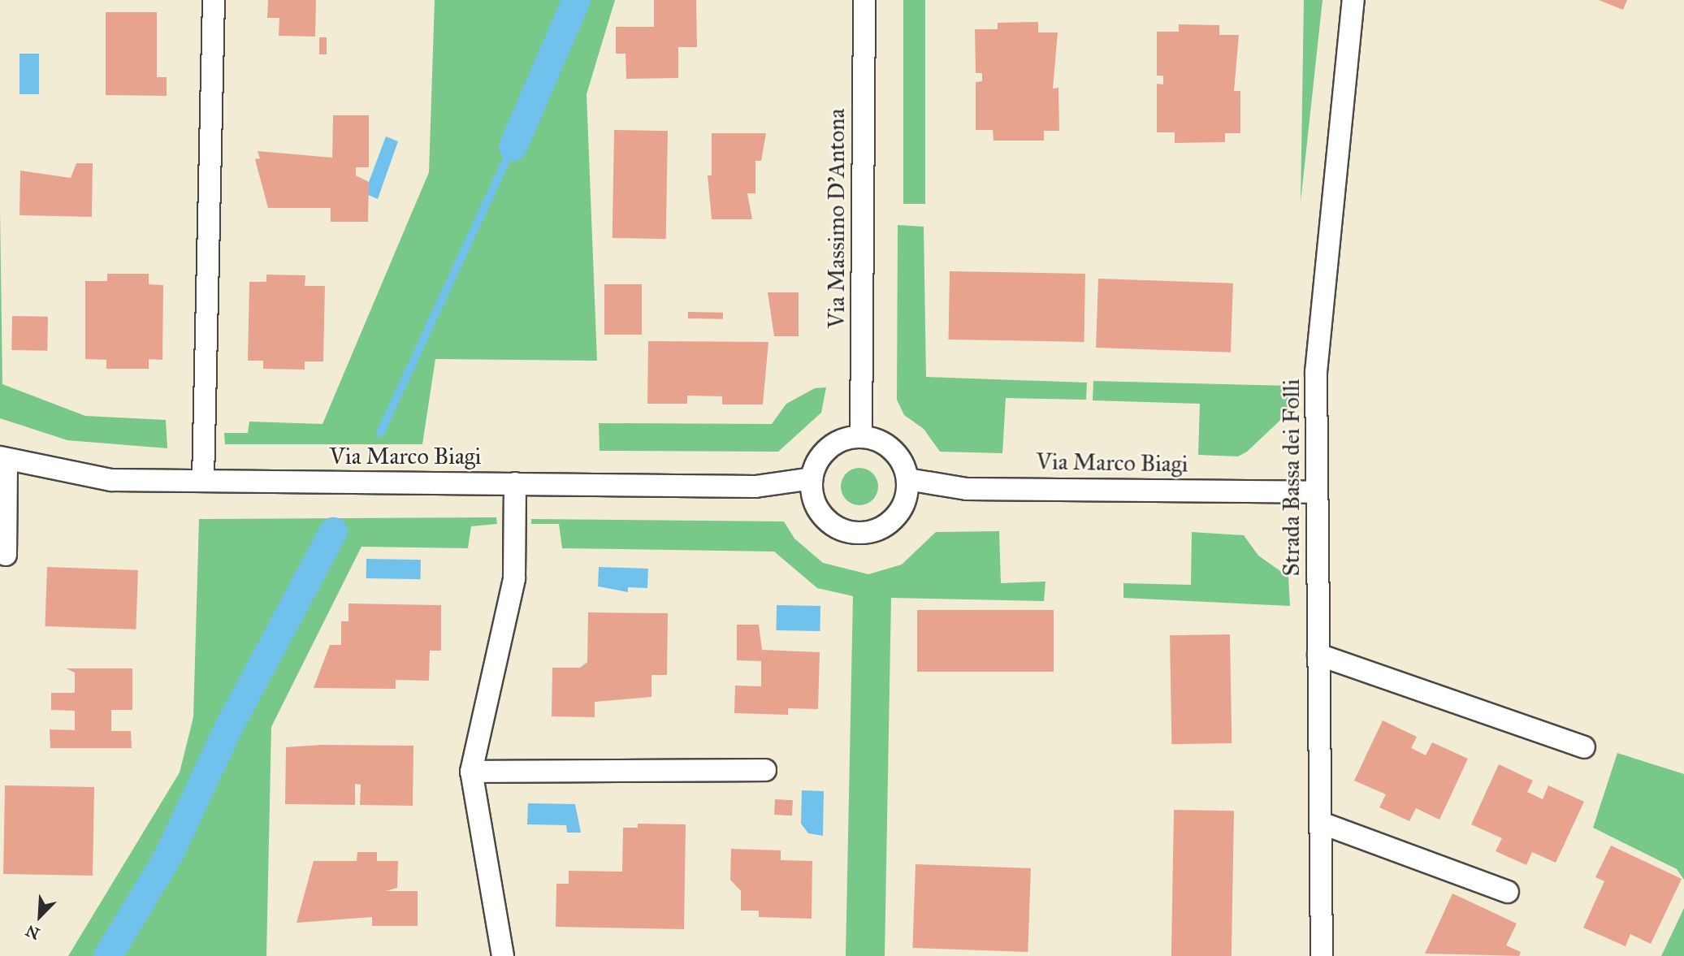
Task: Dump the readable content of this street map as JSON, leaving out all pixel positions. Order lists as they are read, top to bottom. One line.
{"streets":{"street":["Via Massimo D'Antona","Via Marco Biagi","Strada Bassa dei Folli"]},"crossings":[["Via Massimo D'Antona","Via Marco Biagi"],["Via Marco Biagi","Strada Bassa dei Folli"]],"north":"bottom left"}
